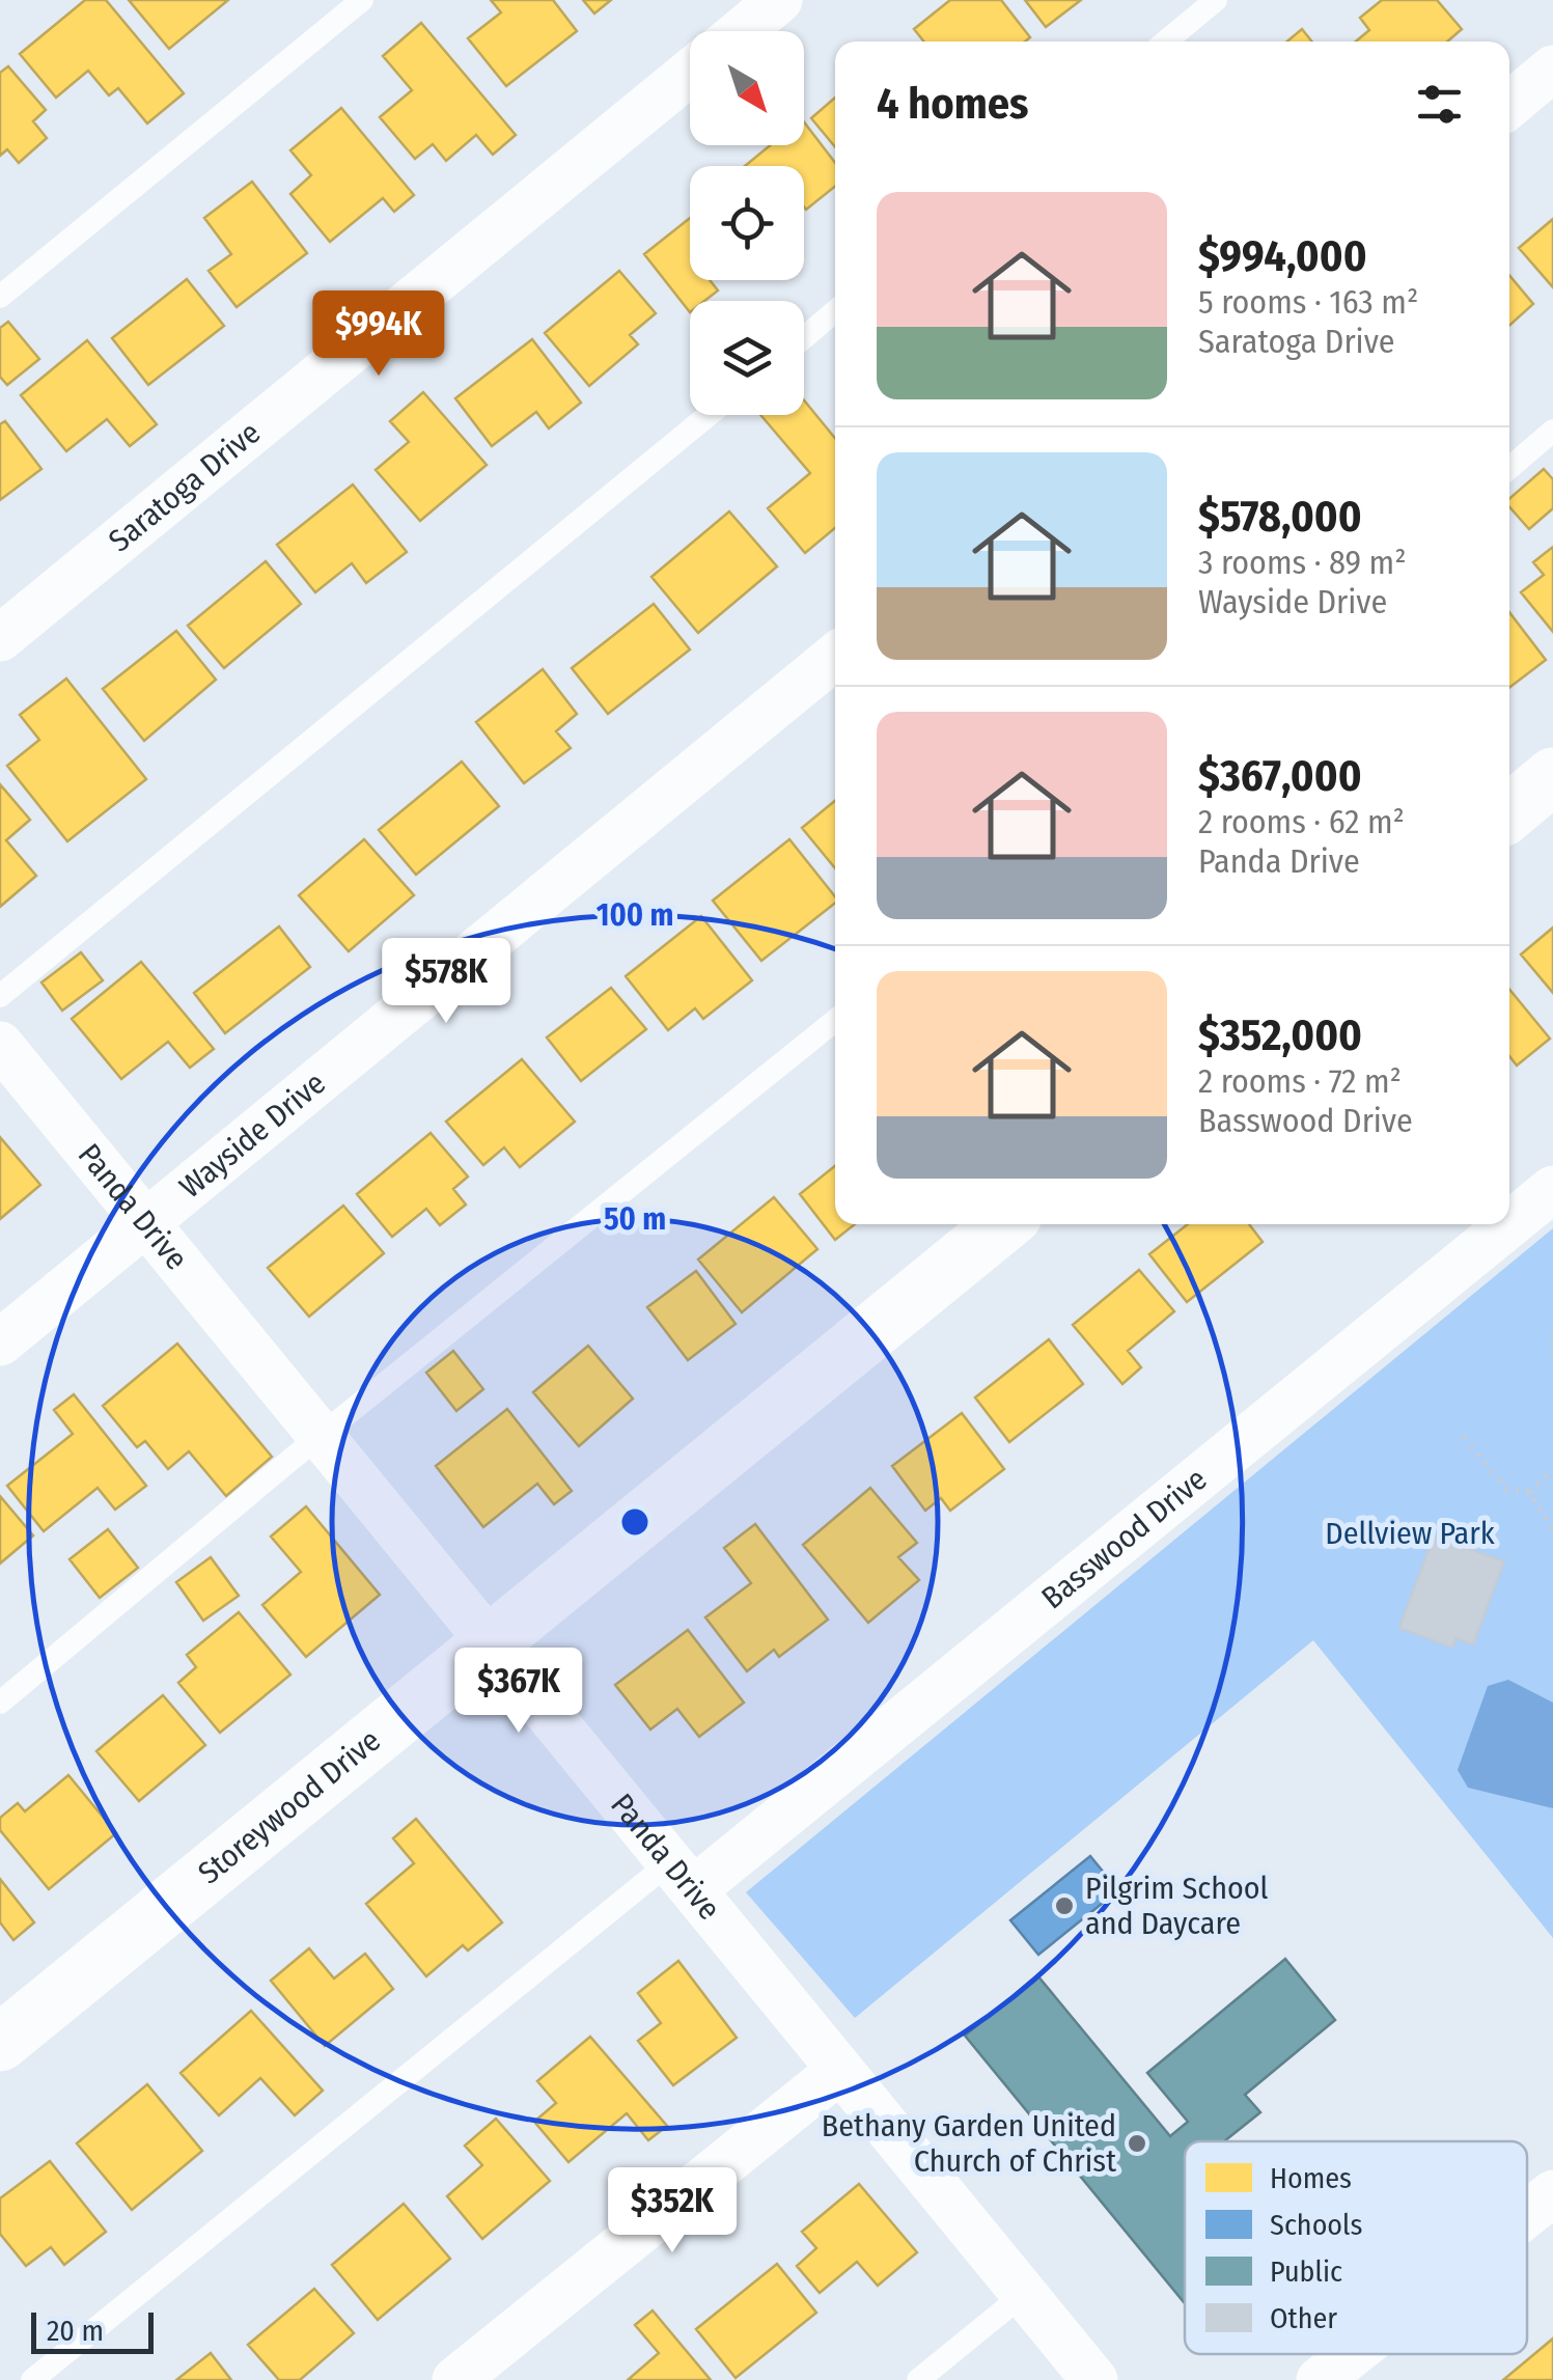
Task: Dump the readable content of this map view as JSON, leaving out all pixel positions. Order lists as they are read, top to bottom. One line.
{"streets":{"street":["Saratoga Drive","Wayside Drive","Panda Drive","Basswood Drive","Storeywood Drive"]},"crossings":[["Wayside Drive","Panda Drive"],["Panda Drive","Basswood Drive"],["Panda Drive","Storeywood Drive"]],"parks":["Dellview Park"],"places":["Pilgrim School and Daycare","Bethany Garden United Church of Christ"],"legend":["Homes","Schools","Public","Other"],"scale_bar":"20 m","north":"bottom right","page":{"heading":"4 homes","list":[{"name":"$994,000","note":"5 rooms · 163 m² · Saratoga Drive"},{"name":"$578,000","note":"3 rooms · 89 m² · Wayside Drive"},{"name":"$367,000","note":"2 rooms · 62 m² · Panda Drive"},{"name":"$352,000","note":"2 rooms · 72 m² · Basswood Drive"}],"price":["$994K","$578K","$367K","$352K"],"scale":"20 m"},"rings":["100 m","50 m"]}
